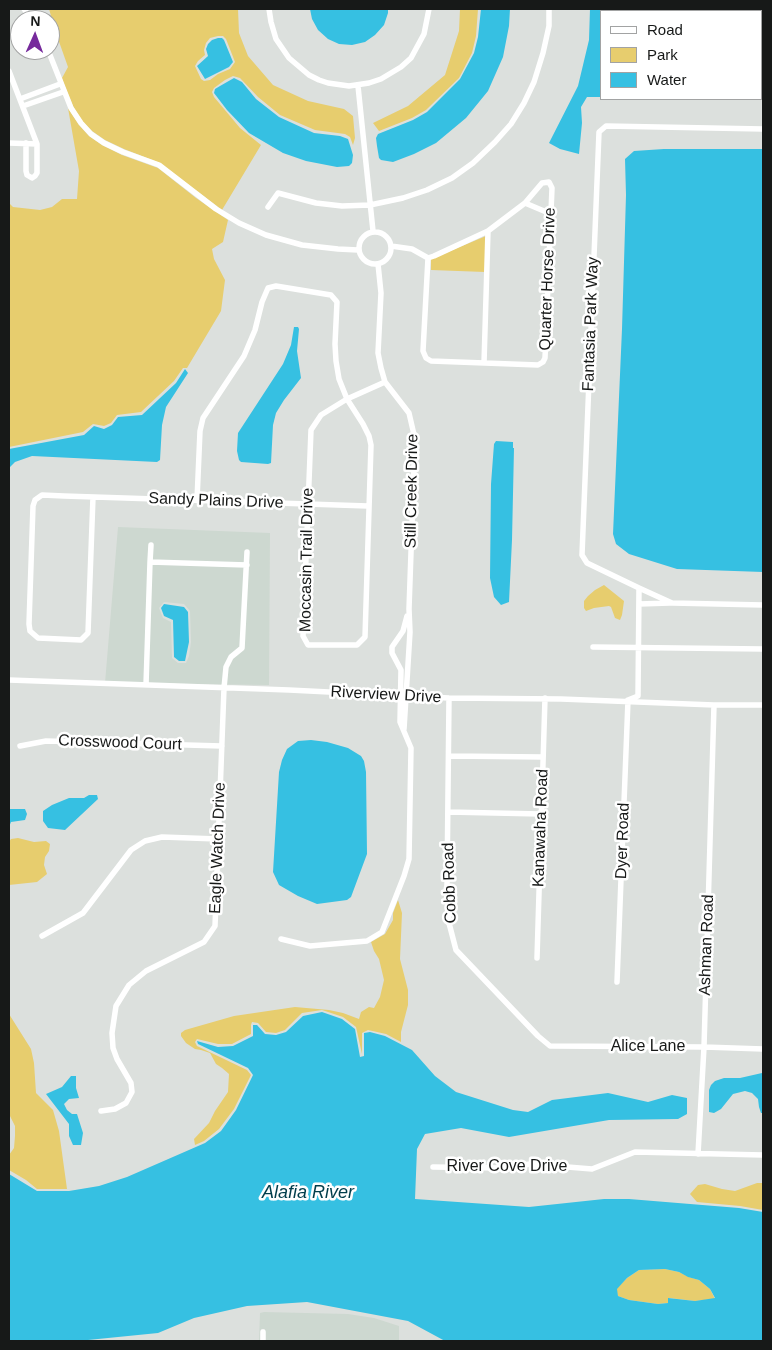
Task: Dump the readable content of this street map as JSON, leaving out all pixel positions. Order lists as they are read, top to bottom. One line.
{"streets":{"street":["Quarter Horse Drive","Fantasia Park Way","Still Creek Drive","Sandy Plains Drive","Moccasin Trail Drive","Riverview Drive","Crosswood Court","Kanawaha Road","Dyer Road","Eagle Watch Drive","Cobb Road","Ashman Road","Alice Lane","River Cove Drive"]},"crossings":[["Still Creek Drive","Moccasin Trail Drive"],["Still Creek Drive","Riverview Drive"],["Sandy Plains Drive","Moccasin Trail Drive"],["Riverview Drive","Kanawaha Road"],["Riverview Drive","Dyer Road"],["Riverview Drive","Eagle Watch Drive"],["Riverview Drive","Cobb Road"],["Riverview Drive","Ashman Road"],["Crosswood Court","Eagle Watch Drive"],["Cobb Road","Alice Lane"],["Ashman Road","Alice Lane"],["Ashman Road","River Cove Drive"]],"water":["Alafia River"],"legend":["Road","Park","Water"],"north":"top"}
